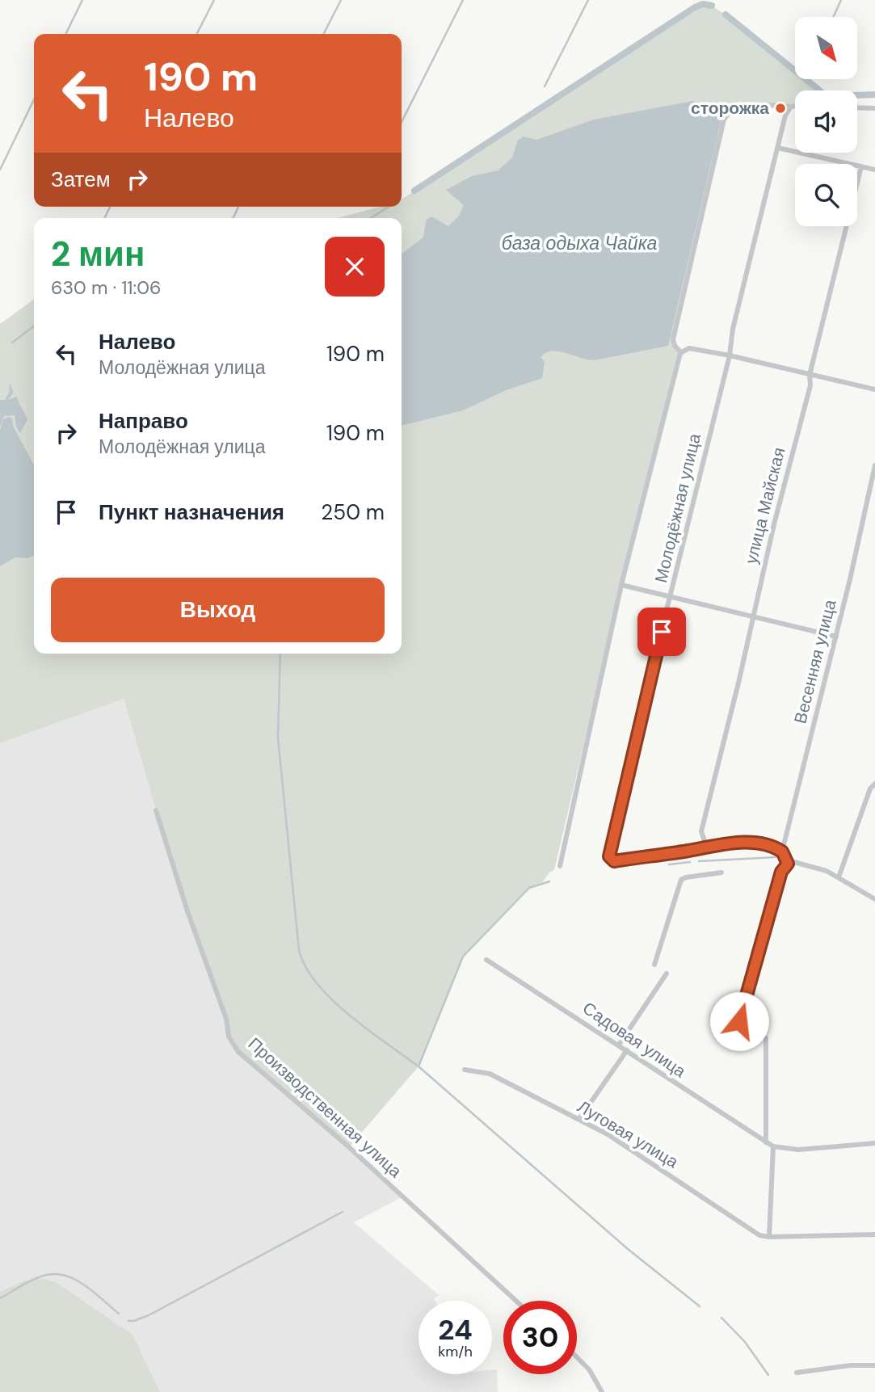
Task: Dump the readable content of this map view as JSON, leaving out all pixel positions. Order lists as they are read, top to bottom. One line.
{"streets":{"street":["улица Майская","Молодёжная улица","Весенняя улица","Садовая улица","Производственная улица","Луговая улица"]},"crossings":[["улица Майская","Молодёжная улица"],["Молодёжная улица","Весенняя улица"]],"water":["база одыха Чайка"],"places":["сторожка"],"north":"bottom right","page":{"turn":["190 m","Налево"],"then":"Затем","heading":["2 мин","630 m · 11:06"],"list":[{"name":"Налево","note":"Молодёжная улица","value":"190 m"},{"name":"Направо","note":"Молодёжная улица","value":"190 m"},{"name":"Пункт назначения","value":"250 m"}],"buttons":"Выход","speed":"24 km/h","limit":"30"}}
